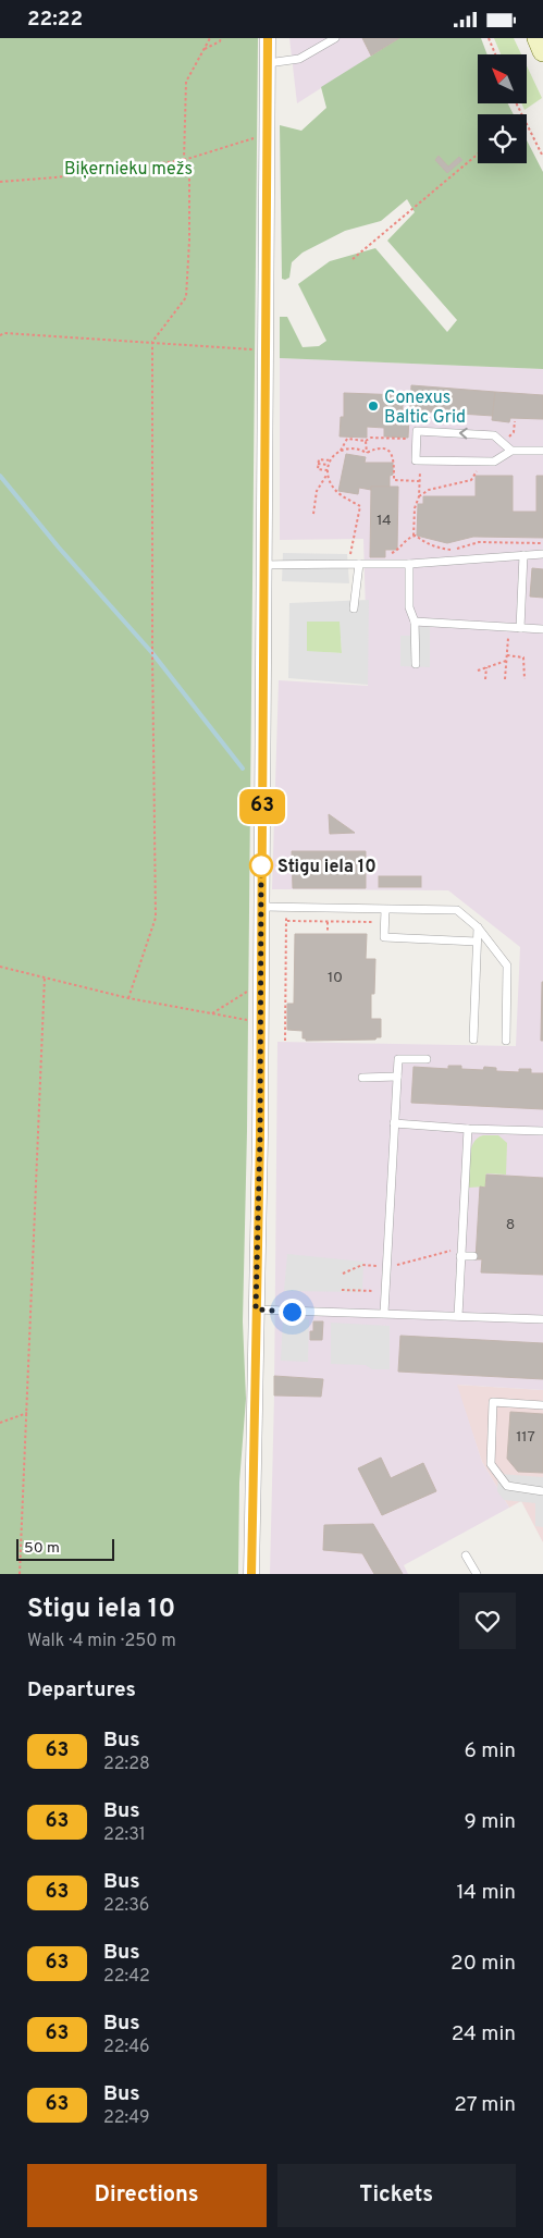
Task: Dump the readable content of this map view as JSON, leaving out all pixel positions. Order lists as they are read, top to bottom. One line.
{"parks":["Biķernieku mežs"],"places":["Conexus Baltic Grid","Stigu iela 10"],"lines":["bus line 63"],"house_numbers":["14","10","8","117"],"scale_bar":"50 m","north":"top left","page":{"status":"22:22","on_map":"63","scale":"50 m","heading":[["Stigu iela 10","Walk · 4 min · 250 m"],"Departures"],"list":[{"mark":"63","name":"Bus","note":"22:28","value":"6 min"},{"mark":"63","name":"Bus","note":"22:31","value":"9 min"},{"mark":"63","name":"Bus","note":"22:36","value":"14 min"},{"mark":"63","name":"Bus","note":"22:42","value":"20 min"},{"mark":"63","name":"Bus","note":"22:46","value":"24 min"},{"mark":"63","name":"Bus","note":"22:49","value":"27 min"}],"buttons":["Directions","Tickets"]}}
